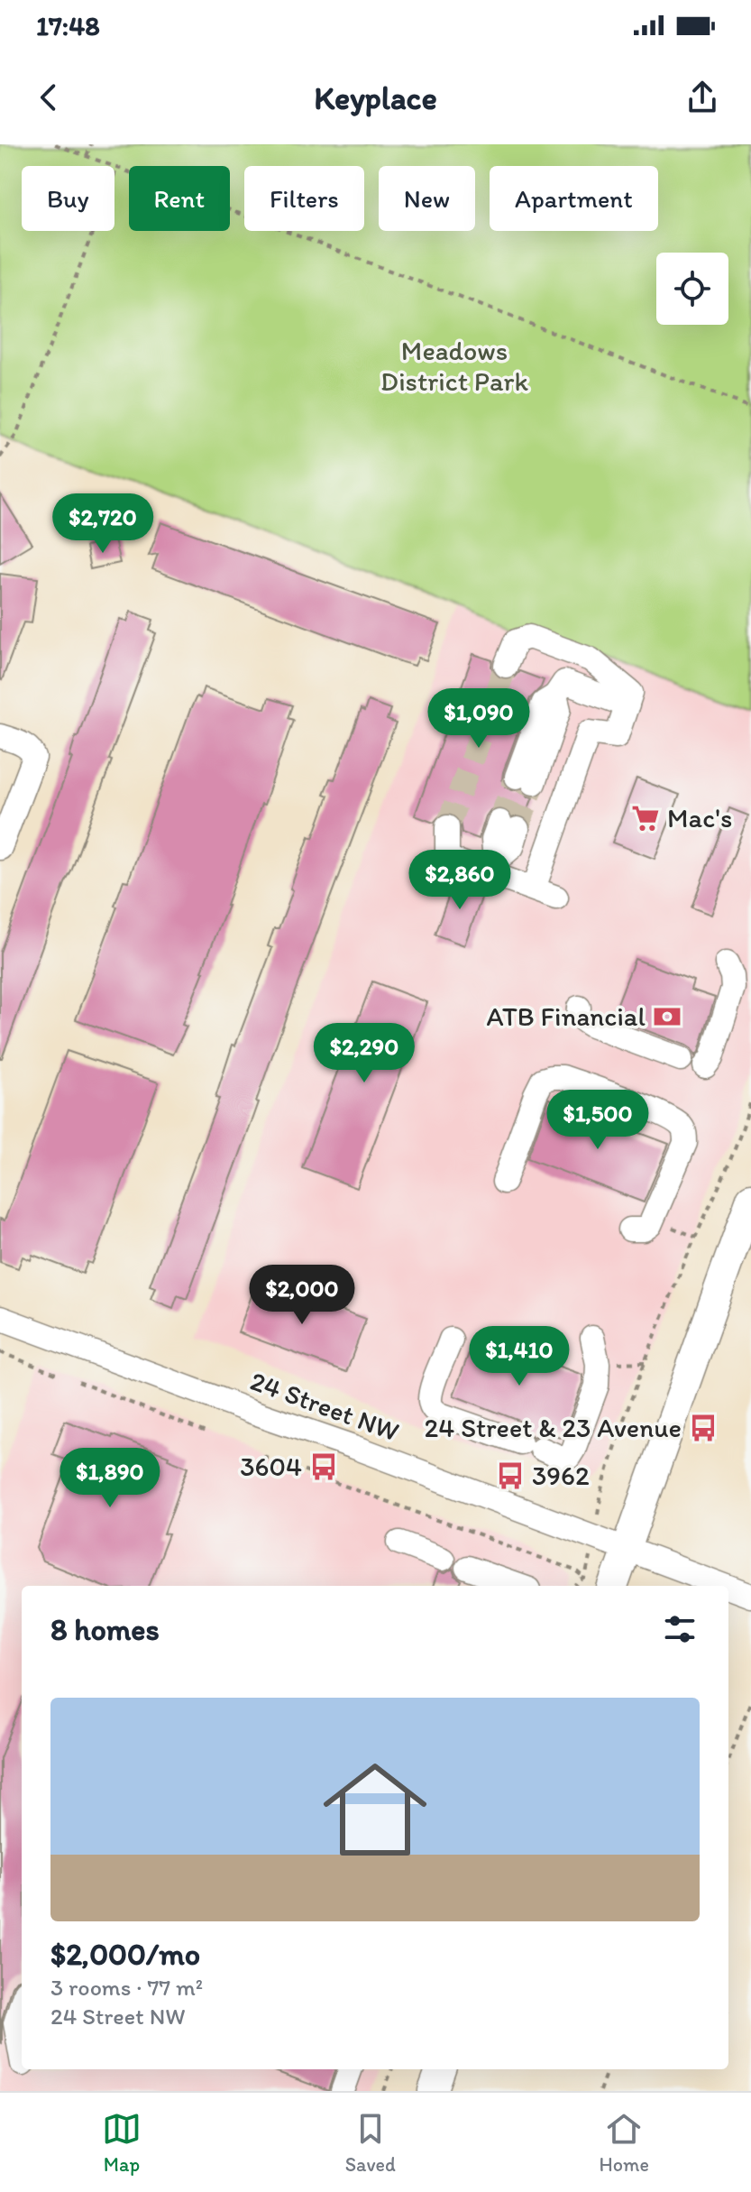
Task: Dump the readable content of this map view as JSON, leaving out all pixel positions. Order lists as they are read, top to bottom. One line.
{"streets":{"street":["24 Street NW"]},"parks":["Meadows District Park"],"places":{"supermarket":["Mac's"],"bank":["ATB Financial"],"bus stop":["24 Street & 23 Avenue","3604","3962"]},"page":{"status":"17:48","header":"Keyplace","chip":["Buy","Rent","Filters","New","Apartment"],"price":["$2,720","$1,090","$2,860","$2,290","$1,500","$2,000","$1,410","$1,890"],"heading":"8 homes","list":[{"name":"$2,000/mo","note":"3 rooms · 77 m² · 24 Street NW"}],"tabs":["Map","Saved","Home"]}}
